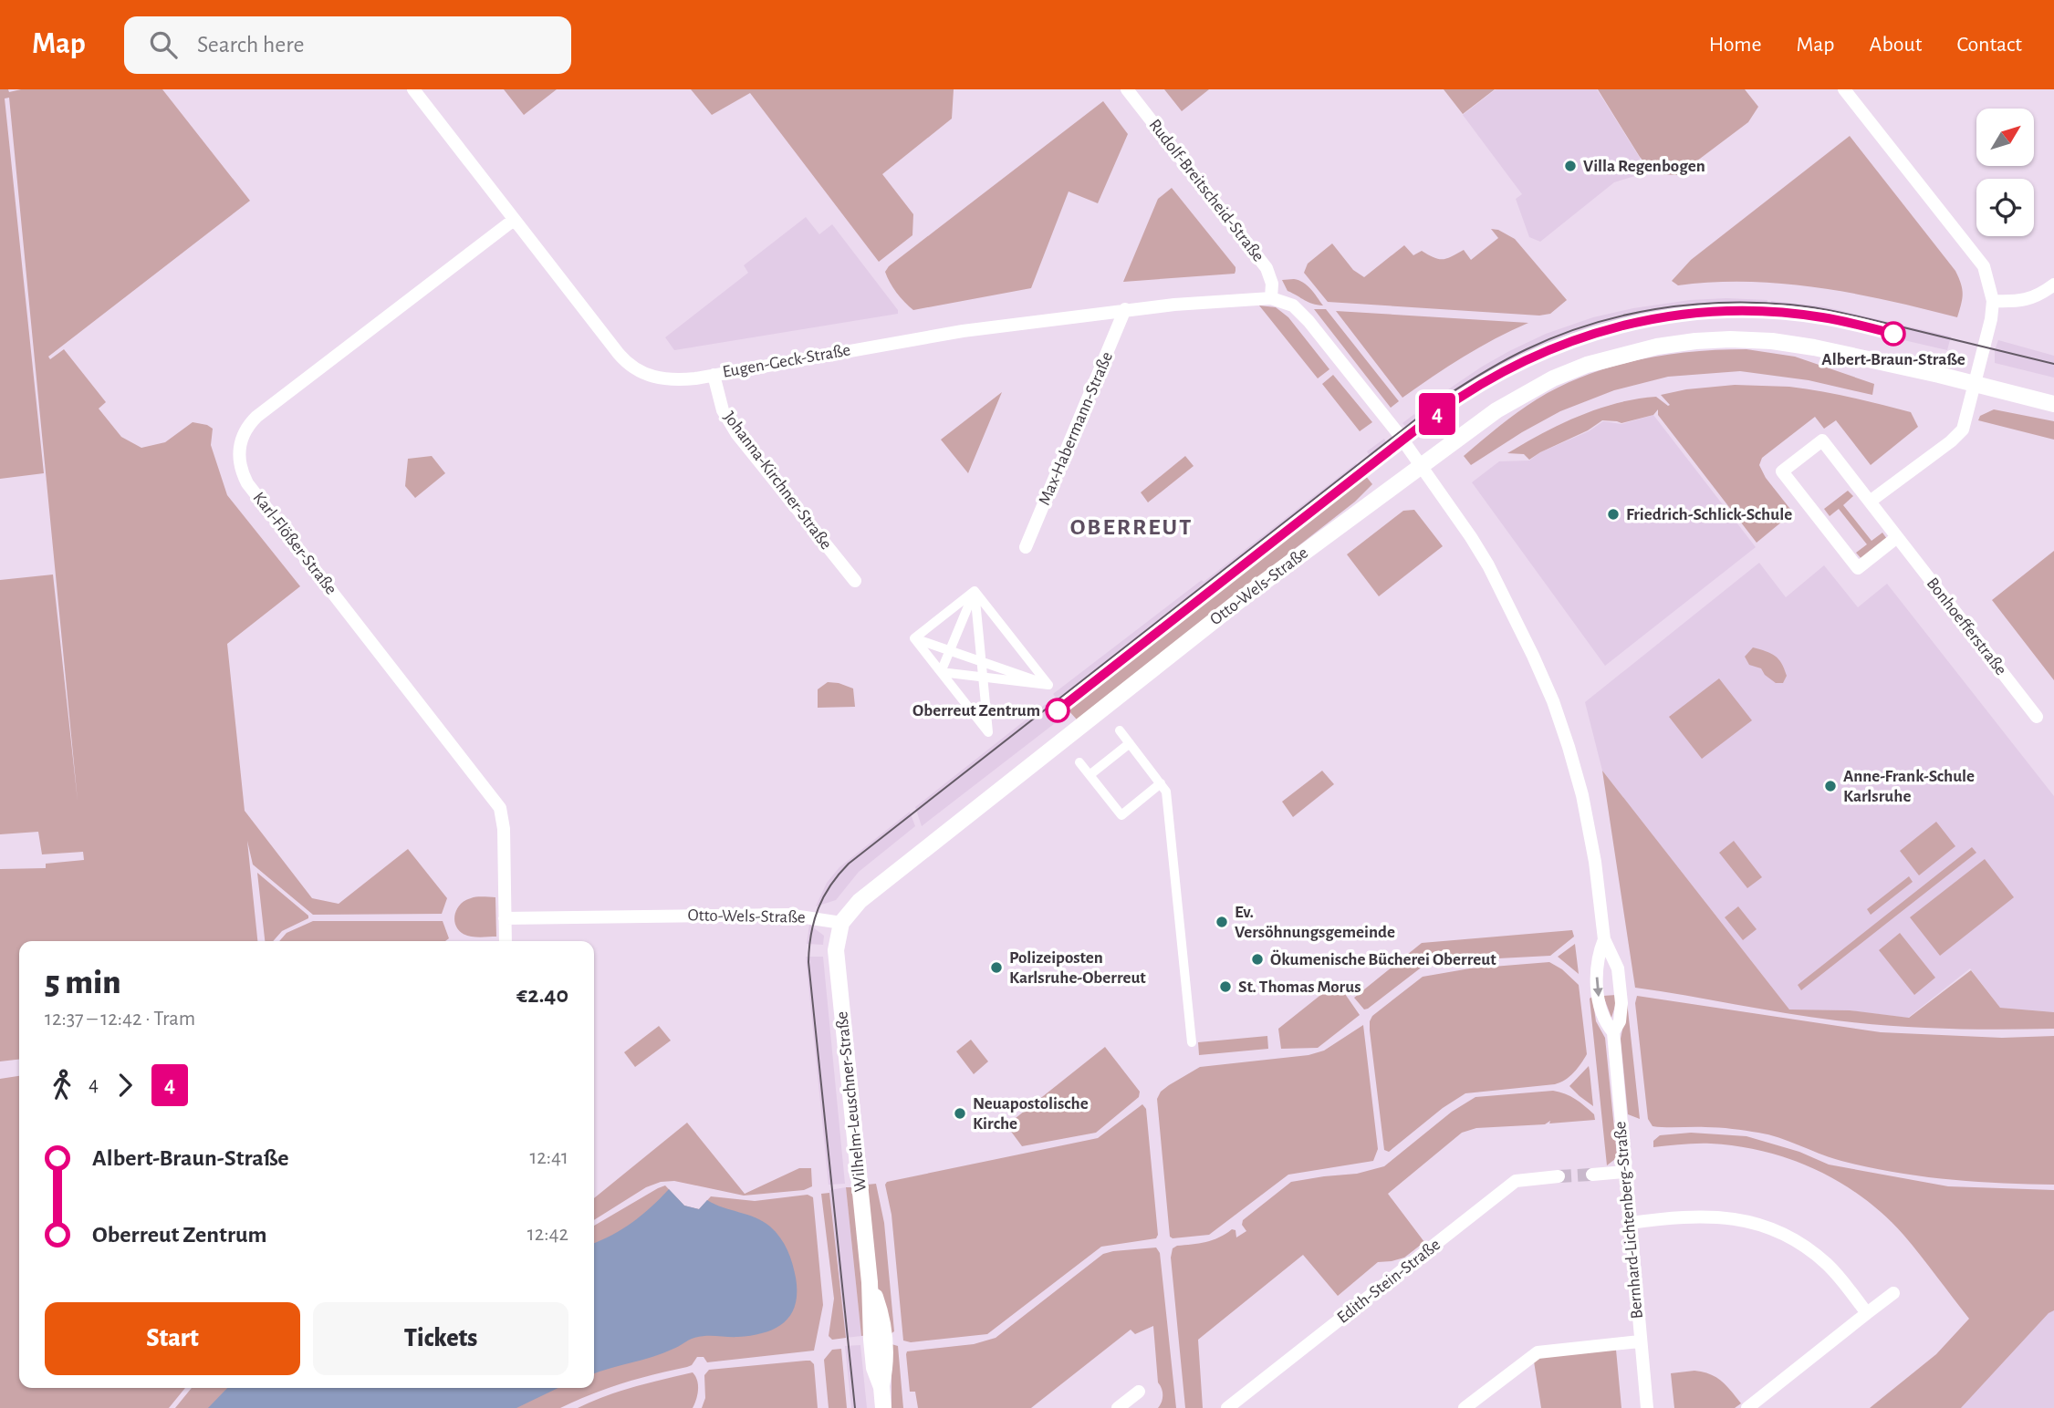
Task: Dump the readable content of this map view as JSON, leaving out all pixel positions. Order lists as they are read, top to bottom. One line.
{"streets":{"street":["Rudolf-Breitscheid-Straße","Eugen-Geck-Straße","Max-Habermann-Straße","Johanna-Kirchner-Straße","Karl-Flößer-Straße","Otto-Wels-Straße","Bonhoefferstraße","Wilhelm-Leuschner-Straße","Bernhard-Lichtenberg-Straße","Edith-Stein-Straße"]},"crossings":[["Rudolf-Breitscheid-Straße","Eugen-Geck-Straße"],["Eugen-Geck-Straße","Max-Habermann-Straße"],["Eugen-Geck-Straße","Johanna-Kirchner-Straße"],["Eugen-Geck-Straße","Karl-Flößer-Straße"],["Eugen-Geck-Straße","Otto-Wels-Straße"],["Eugen-Geck-Straße","Bernhard-Lichtenberg-Straße"],["Karl-Flößer-Straße","Otto-Wels-Straße"],["Otto-Wels-Straße","Wilhelm-Leuschner-Straße"],["Otto-Wels-Straße","Bernhard-Lichtenberg-Straße"]],"districts":["OBERREUT"],"places":["Villa Regenbogen","Albert-Braun-Straße","Friedrich-Schlick-Schule","Oberreut Zentrum","Anne-Frank-Schule Karlsruhe","Ev. Versöhnungsgemeinde","Ökumenische Bücherei Oberreut","Polizeiposten Karlsruhe-Oberreut","St. Thomas Morus","Neuapostolische Kirche"],"lines":["tram line 4"],"north":"top right","page":{"header":"Map","search":"Search here","nav":["Home","Map","About","Contact"],"on_map":"4","heading":["5 min","12:37 – 12:42 · Tram","€2.40"],"legs":["4","4"],"list":[{"name":"Albert-Braun-Straße","value":"12:41"},{"name":"Oberreut Zentrum","value":"12:42"}],"buttons":["Start","Tickets"]}}
